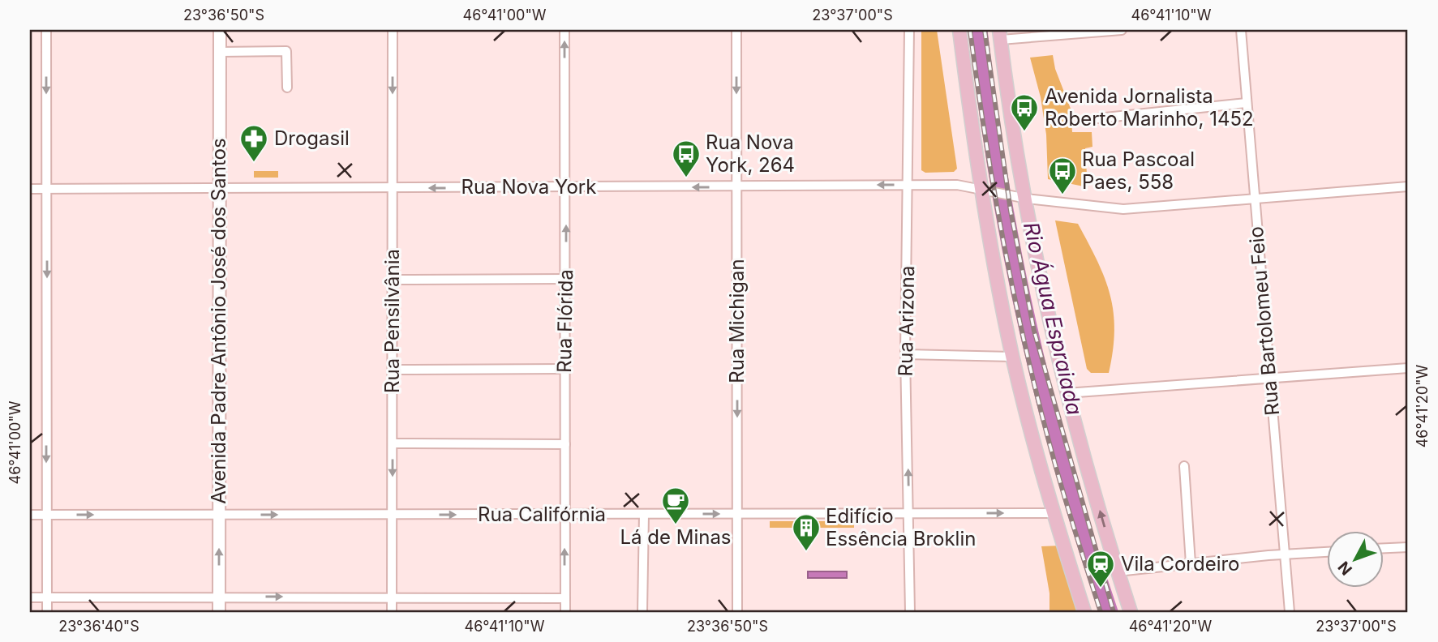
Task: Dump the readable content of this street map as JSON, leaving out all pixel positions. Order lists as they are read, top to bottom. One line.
{"streets":{"street":["Rua Nova York","Avenida Padre Antônio José dos Santos","Rua Pensilvânia","Rua Flórida","Rua Michigan","Rua Arizona","Rua Bartolomeu Feio","Rua Califórnia"]},"crossings":[["Rua Nova York","Avenida Padre Antônio José dos Santos"],["Rua Nova York","Rua Pensilvânia"],["Rua Nova York","Rua Flórida"],["Rua Nova York","Rua Michigan"],["Rua Nova York","Rua Arizona"],["Rua Nova York","Rua Bartolomeu Feio"],["Avenida Padre Antônio José dos Santos","Rua Califórnia"],["Rua Pensilvânia","Rua Califórnia"],["Rua Flórida","Rua Califórnia"],["Rua Michigan","Rua Califórnia"],["Rua Arizona","Rua Califórnia"]],"one_way":["Rua Nova York","Rua Pensilvânia","Rua Flórida","Rua Michigan","Rua Califórnia"],"water":["Rio Água Espraiada"],"places":{"bus stop":["Avenida Jornalista Roberto Marinho, 1452","Rua Nova York, 264","Rua Pascoal Paes, 558"],"pharmacy":["Drogasil"],"cafe":["Lá de Minas"],"building":["Edifício Essência Broklin"],"station":["Vila Cordeiro"]},"north":"bottom left","coordinates":["23°36'50\"S","46°41'00\"W","23°37'00\"S","46°41'10\"W","46°41'20\"W","23°36'40\"S"]}
